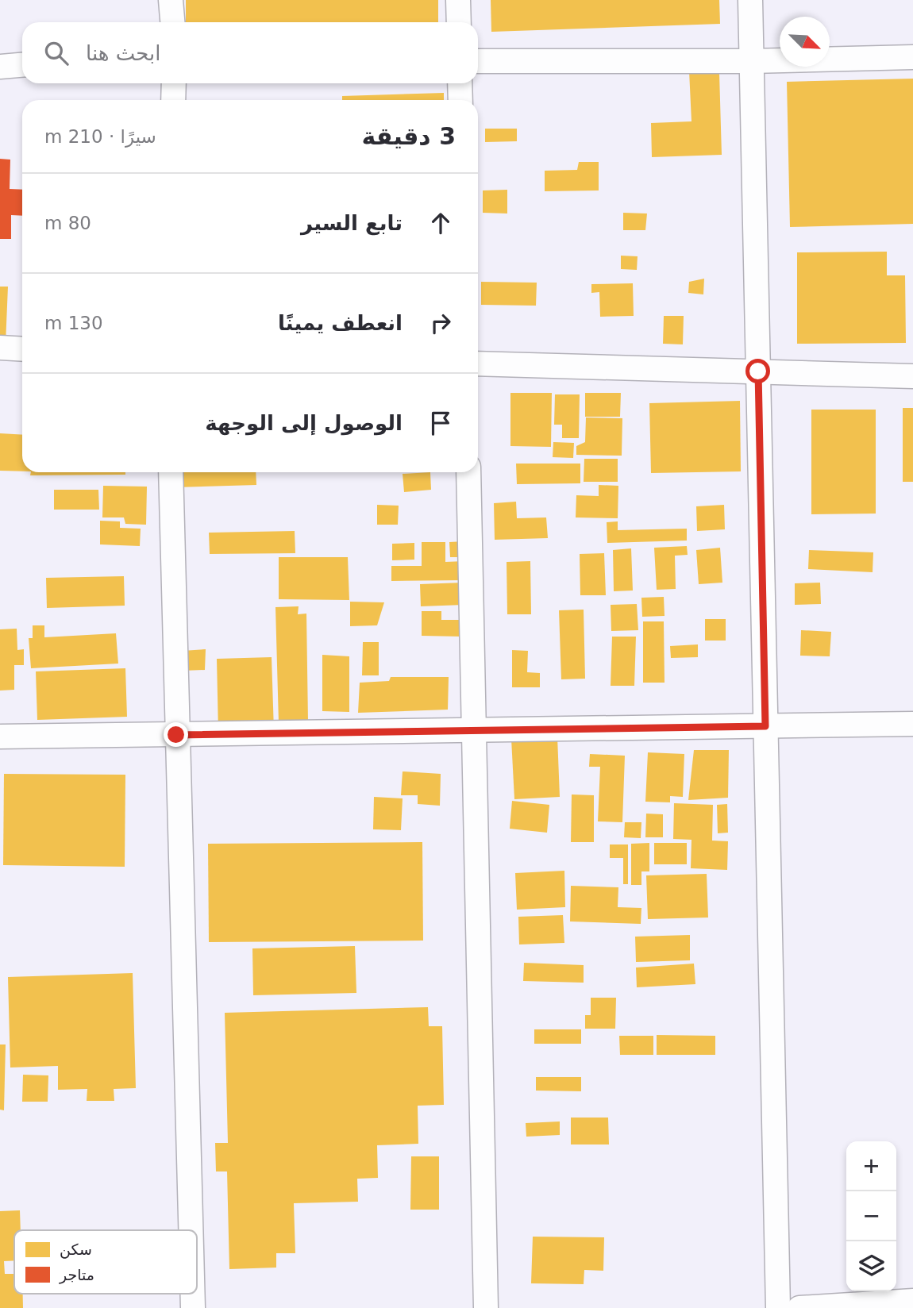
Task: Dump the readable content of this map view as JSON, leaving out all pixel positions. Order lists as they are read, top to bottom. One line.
{"legend":["سكن","متاجر"],"north":"bottom right","page":{"search":"ابحث هنا","heading":["3 دقيقة","سيرًا · 210 m"],"list":[["تابع السير","80 m"],["انعطف يمينًا","130 m"],"الوصول إلى الوجهة"],"map_buttons":["+","−"]}}
